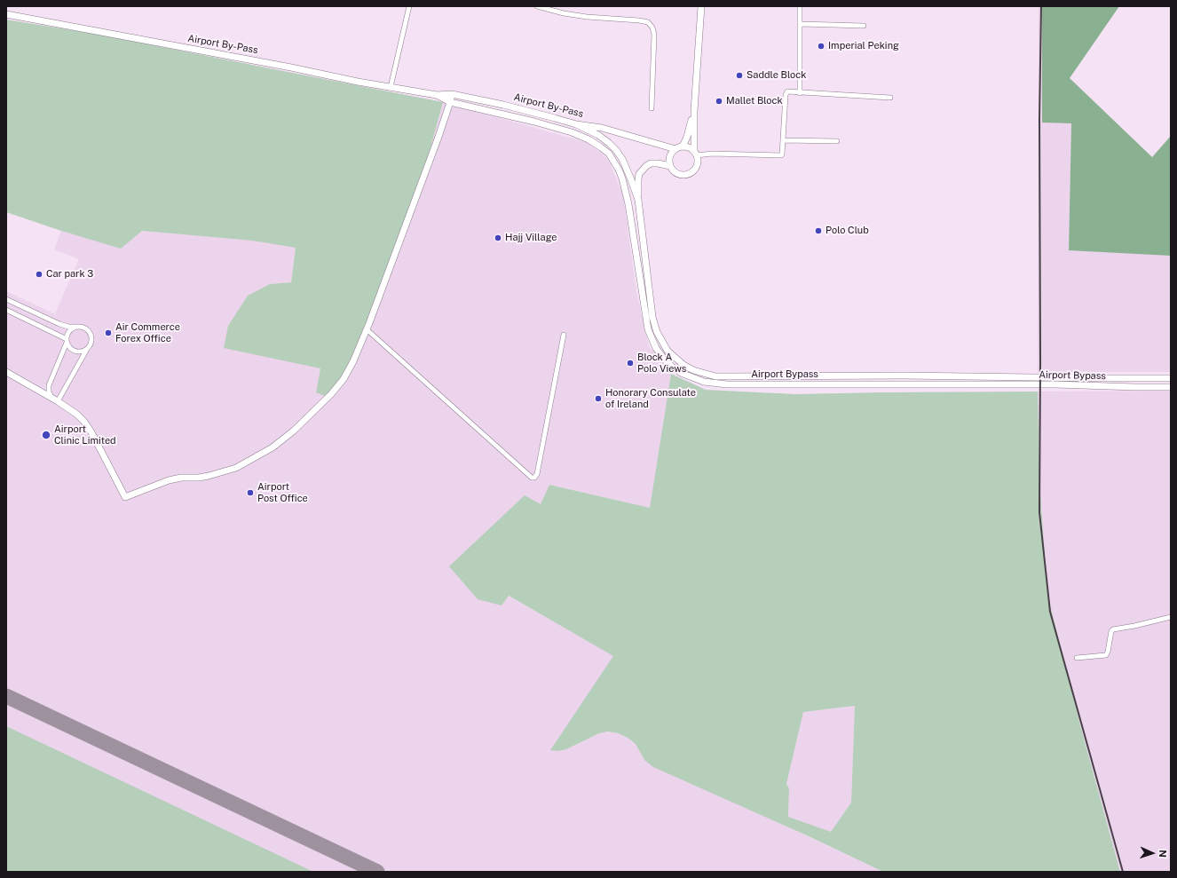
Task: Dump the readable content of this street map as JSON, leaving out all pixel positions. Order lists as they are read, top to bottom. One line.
{"streets":{"main road":["Airport By-Pass","Airport Bypass"]},"crossings":[["Airport By-Pass","Airport Bypass"]],"places":["Imperial Peking","Saddle Block","Mallet Block","Polo Club","Hajj Village","Car park 3","Air Commerce Forex Office","Block A Polo Views","Honorary Consulate of Ireland","Airport Clinic Limited","Airport Post Office"],"north":"right"}
